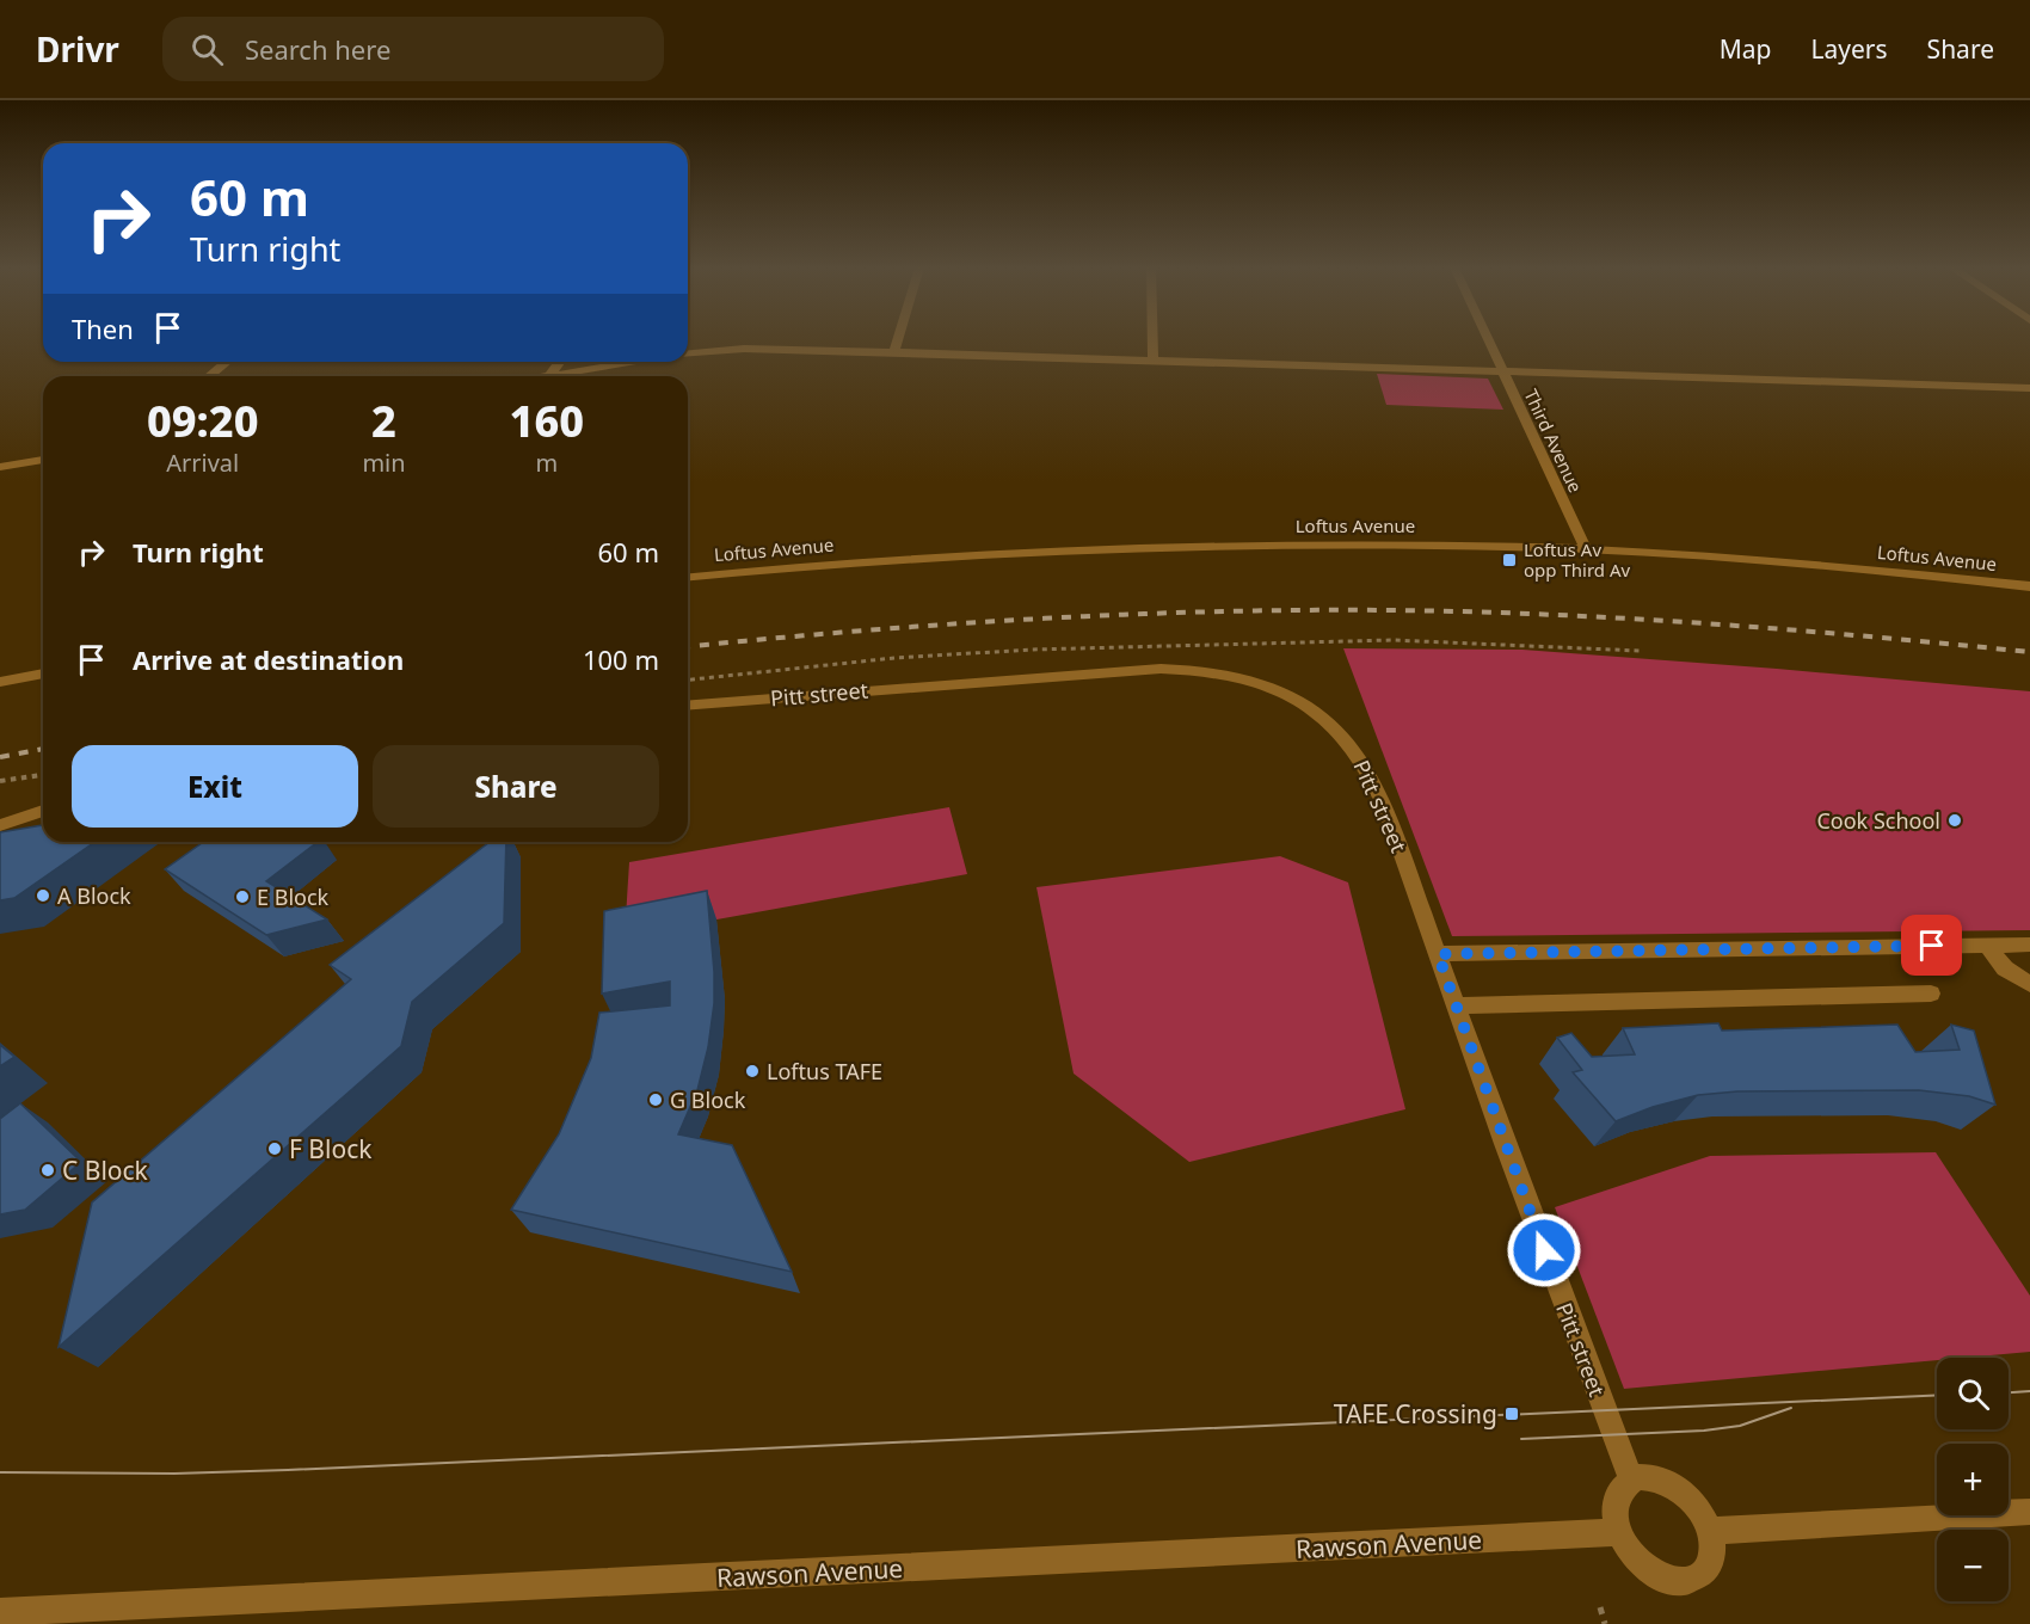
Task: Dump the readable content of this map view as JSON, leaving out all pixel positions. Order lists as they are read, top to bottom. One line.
{"streets":{"street":["Third Avenue","Loftus Avenue","Pitt street","Rawson Avenue"]},"crossings":[["Third Avenue","Loftus Avenue"],["Pitt street","Rawson Avenue"]],"places":{"transit":["Loftus Av opp Third Av","TAFE Crossing"],"other":["Cook School","A Block","E Block","Loftus TAFE","G Block","F Block","C Block"]},"page":{"header":"Drivr","search":"Search here","nav":["Map","Layers","Share"],"turn":["60 m","Turn right"],"then":"Then","eta":["09:20","Arrival","2","min","160","m"],"list":[{"name":"Turn right","value":"60 m"},{"name":"Arrive at destination","value":"100 m"}],"buttons":["Exit","Share"],"map_buttons":["+","−"]}}
